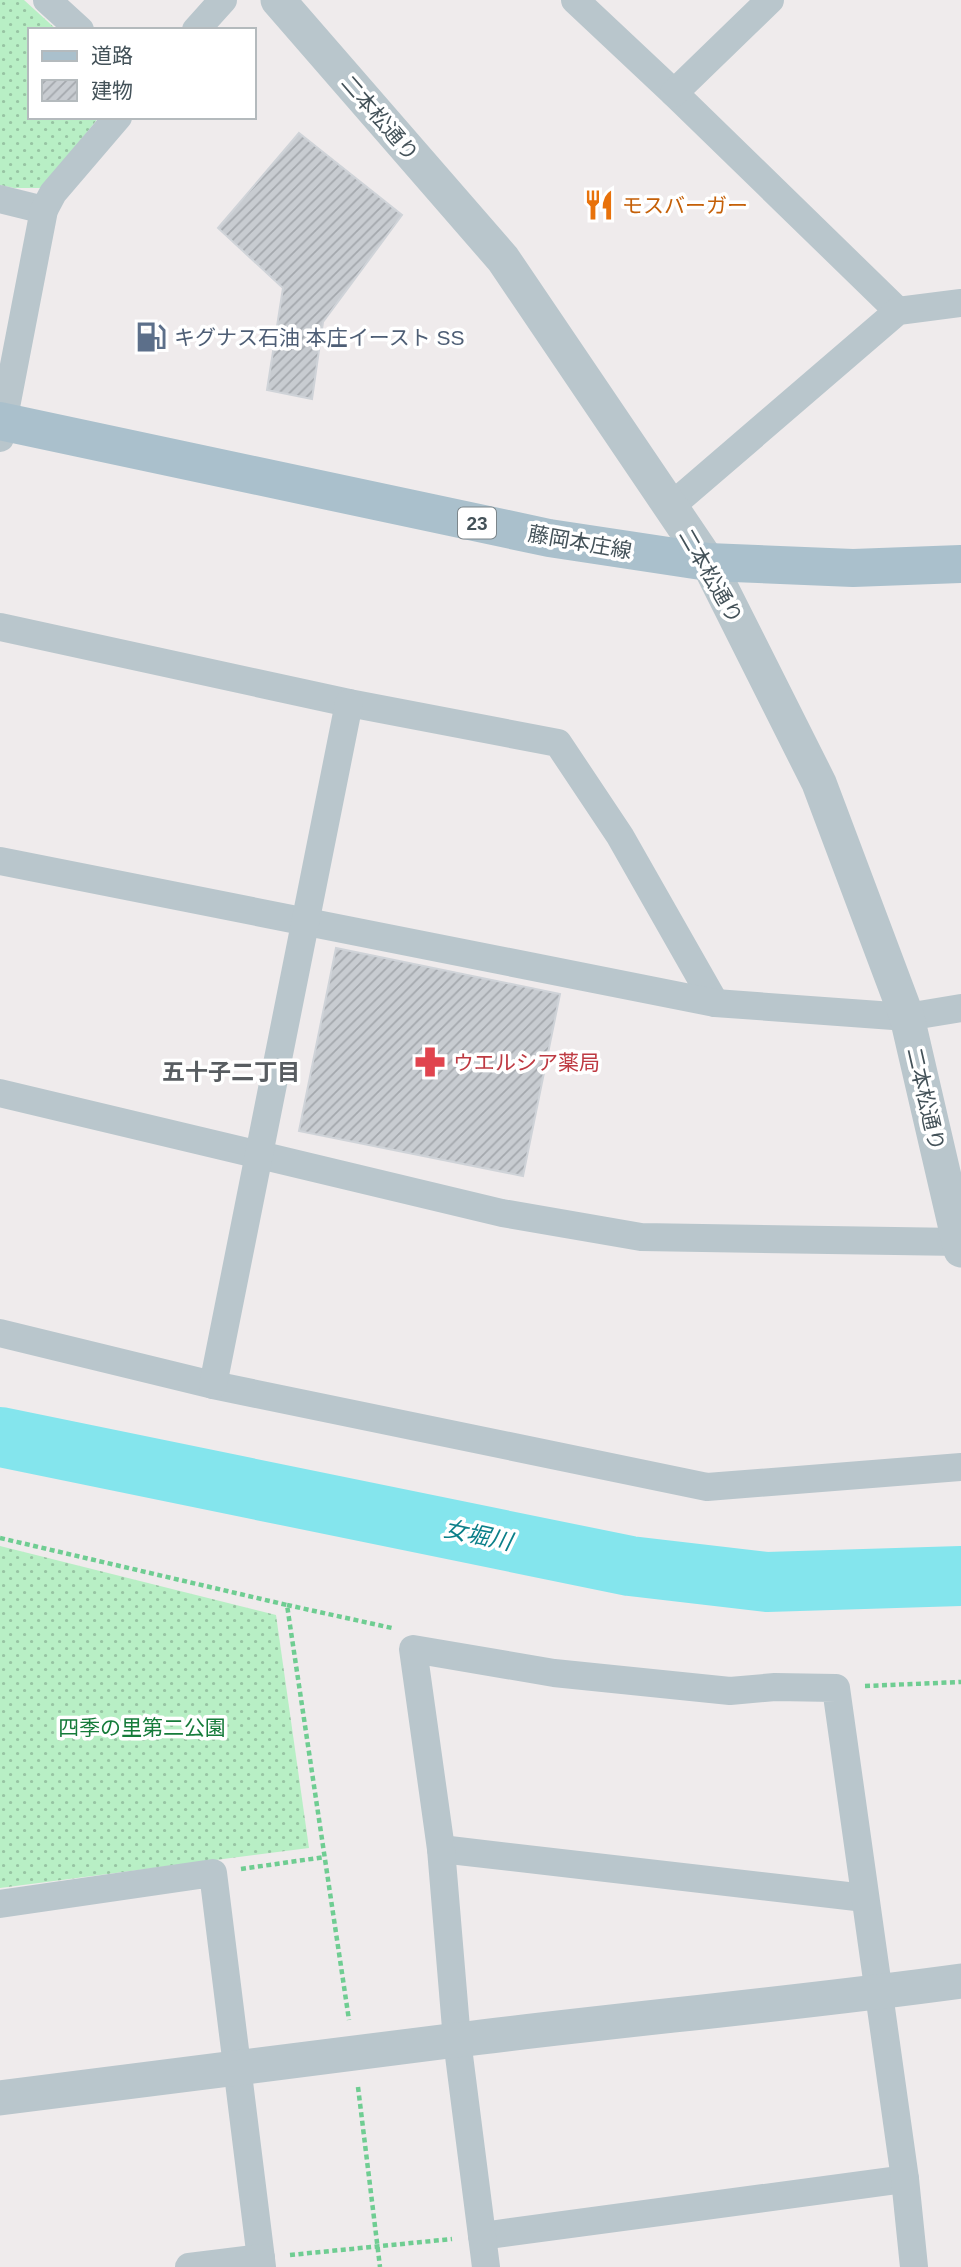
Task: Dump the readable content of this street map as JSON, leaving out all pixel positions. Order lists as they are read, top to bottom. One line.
{"streets":{"main road":["23","藤岡本庄線"],"street":["二本松通り"]},"crossings":[["二本松通り","藤岡本庄線"]],"districts":["五十子二丁目"],"water":["女堀川"],"parks":["四季の里第二公園"],"places":{"restaurant":["モスバーガー"],"fuel station":["キグナス石油 本庄イースト SS"],"pharmacy":["ウエルシア薬局"]},"legend":["道路","建物"]}
